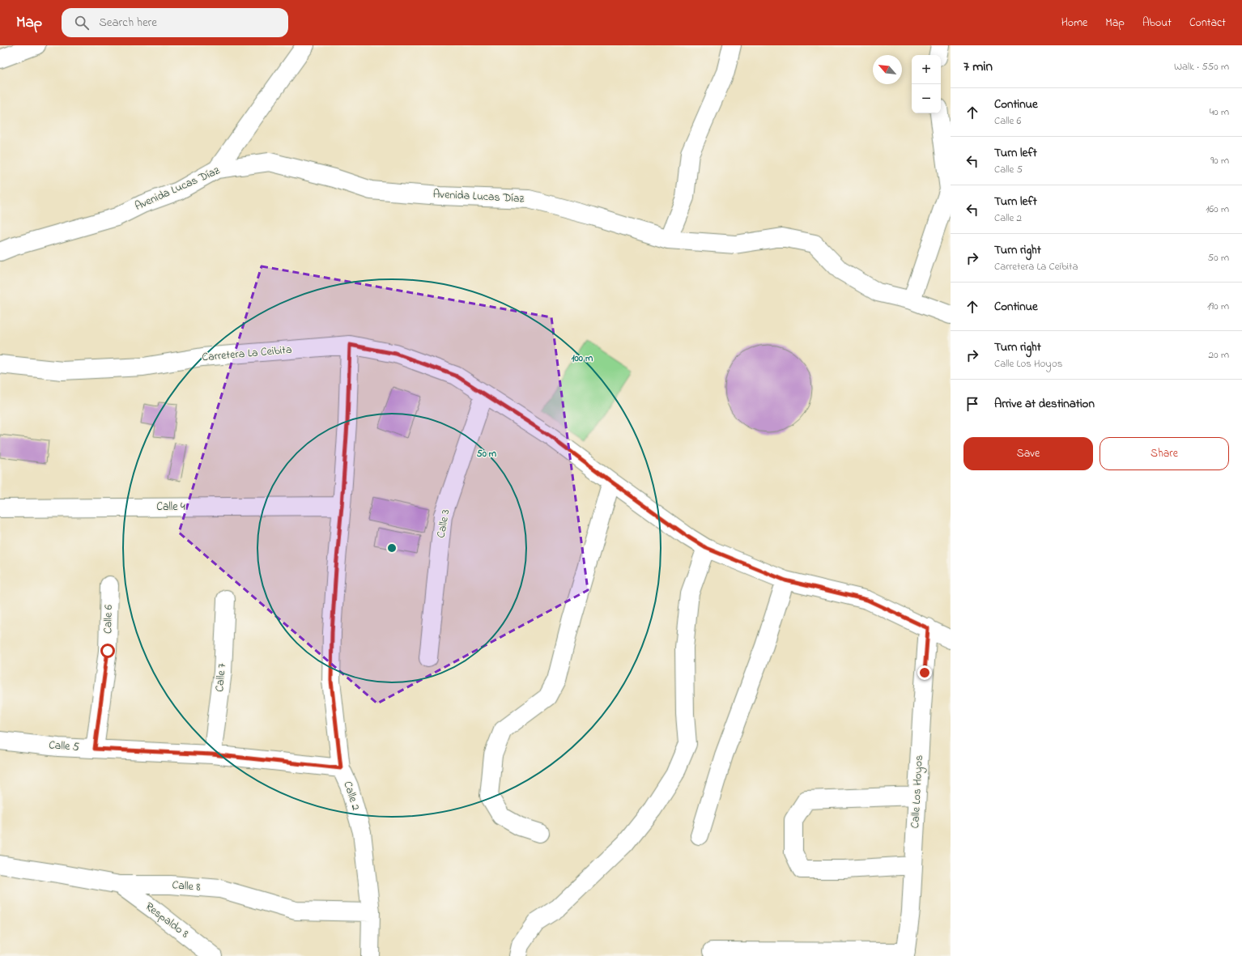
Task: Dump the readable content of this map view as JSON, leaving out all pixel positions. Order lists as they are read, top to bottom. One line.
{"streets":{"street":["Avenida Lucas Díaz","Carretera La Ceibita","Calle 4","Calle 3","Calle 6","Calle 7","Calle 5","Calle Los Hoyos","Calle 2","Calle 8","Respaldo 8"]},"crossings":[["Carretera La Ceibita","Calle 3"],["Carretera La Ceibita","Calle Los Hoyos"],["Carretera La Ceibita","Calle 2"],["Calle 4","Calle 2"],["Calle 6","Calle 5"],["Calle 7","Calle 5"],["Calle 5","Calle 2"],["Calle 2","Calle 8"],["Calle 8","Respaldo 8"]],"north":"top left","page":{"header":"Map","search":"Search here","nav":["Home","Map","About","Contact"],"heading":["7 min","Walk · 550 m"],"map_buttons":["+","−"],"list":[["Continue","Calle 6","40 m"],["Turn left","Calle 5","90 m"],["Turn left","Calle 2","160 m"],["Turn right","Carretera La Ceibita","50 m"],["Continue","190 m"],["Turn right","Calle Los Hoyos","20 m"],"Arrive at destination"],"buttons":["Save","Share"]},"rings":["100 m","50 m"]}
